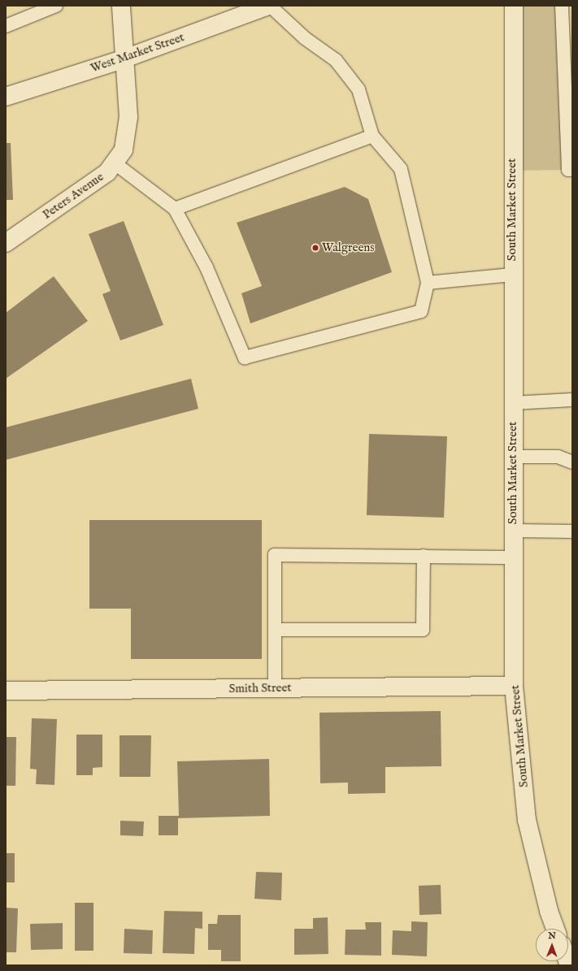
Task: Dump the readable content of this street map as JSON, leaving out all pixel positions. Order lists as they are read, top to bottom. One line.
{"streets":{"main road":["West Market Street","Peters Avenue","South Market Street","Smith Street"]},"crossings":[["West Market Street","Peters Avenue"],["South Market Street","Smith Street"]],"places":["Walgreens"],"north":"top"}
